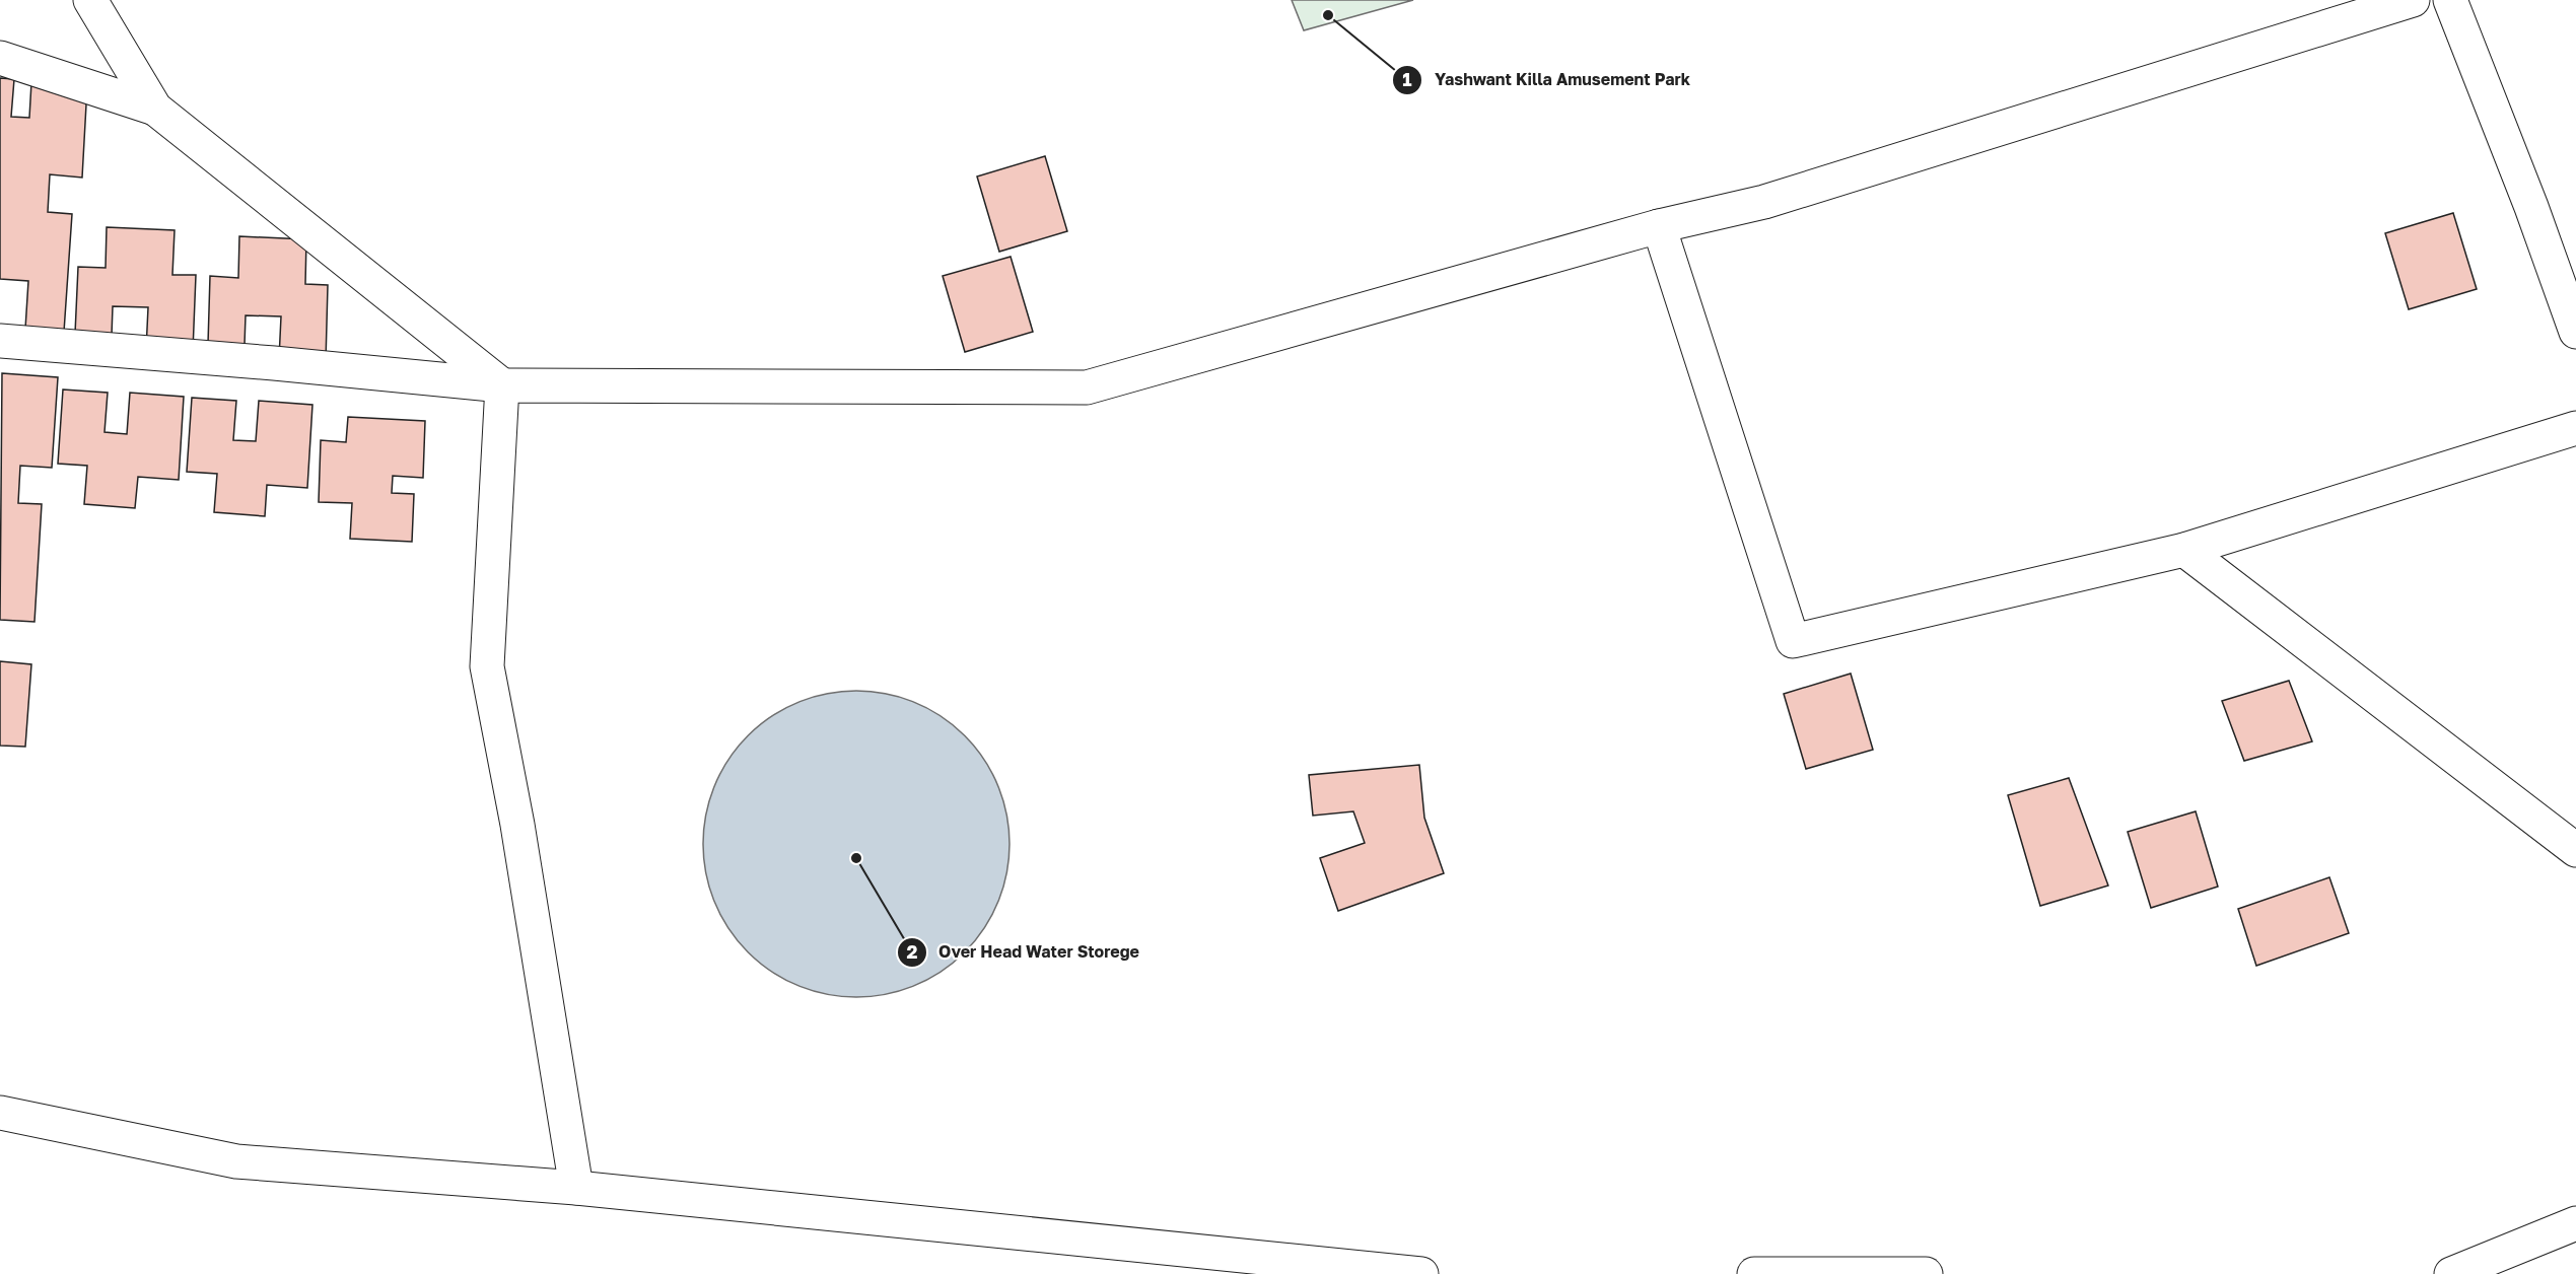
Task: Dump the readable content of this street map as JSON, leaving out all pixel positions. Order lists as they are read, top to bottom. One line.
{"places":["Yashwant Killa Amusement Park","Over Head Water Storege"]}
